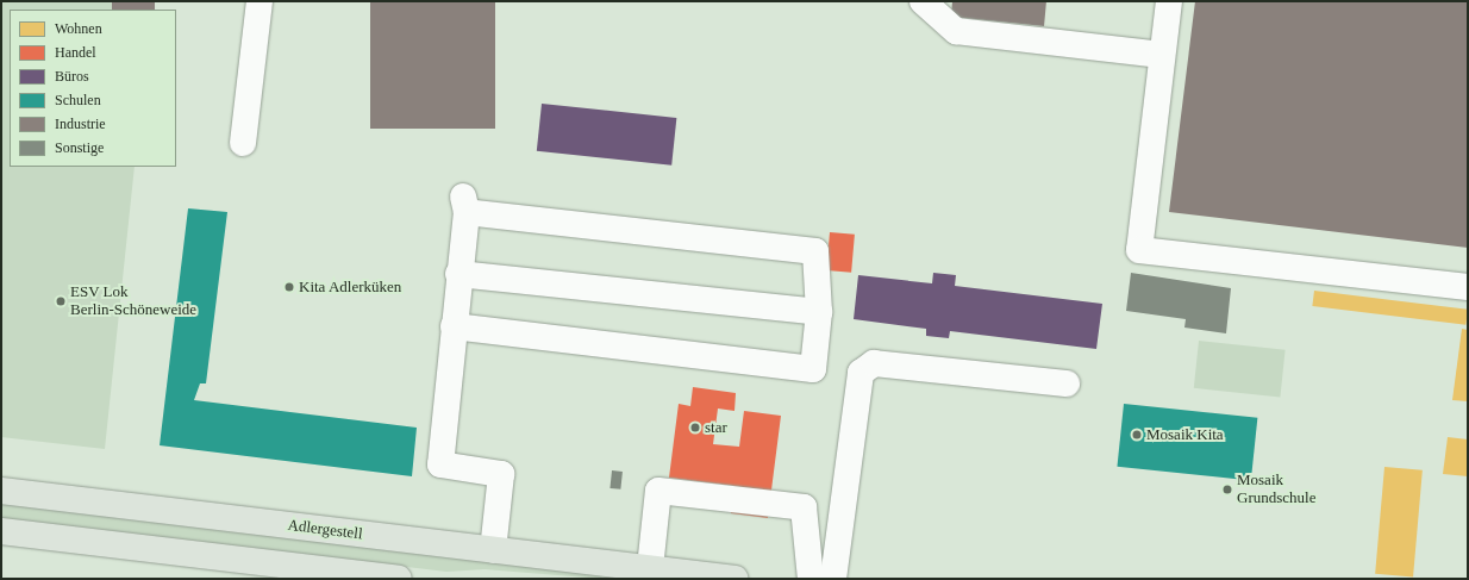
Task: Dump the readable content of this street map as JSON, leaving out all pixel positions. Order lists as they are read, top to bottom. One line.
{"streets":{"main road":["Adlergestell"]},"places":["Kita Adlerküken","ESV Lok Berlin-Schöneweide","star","Mosaik Kita","Mosaik Grundschule"],"legend":["Wohnen","Handel","Büros","Schulen","Industrie","Sonstige"]}
